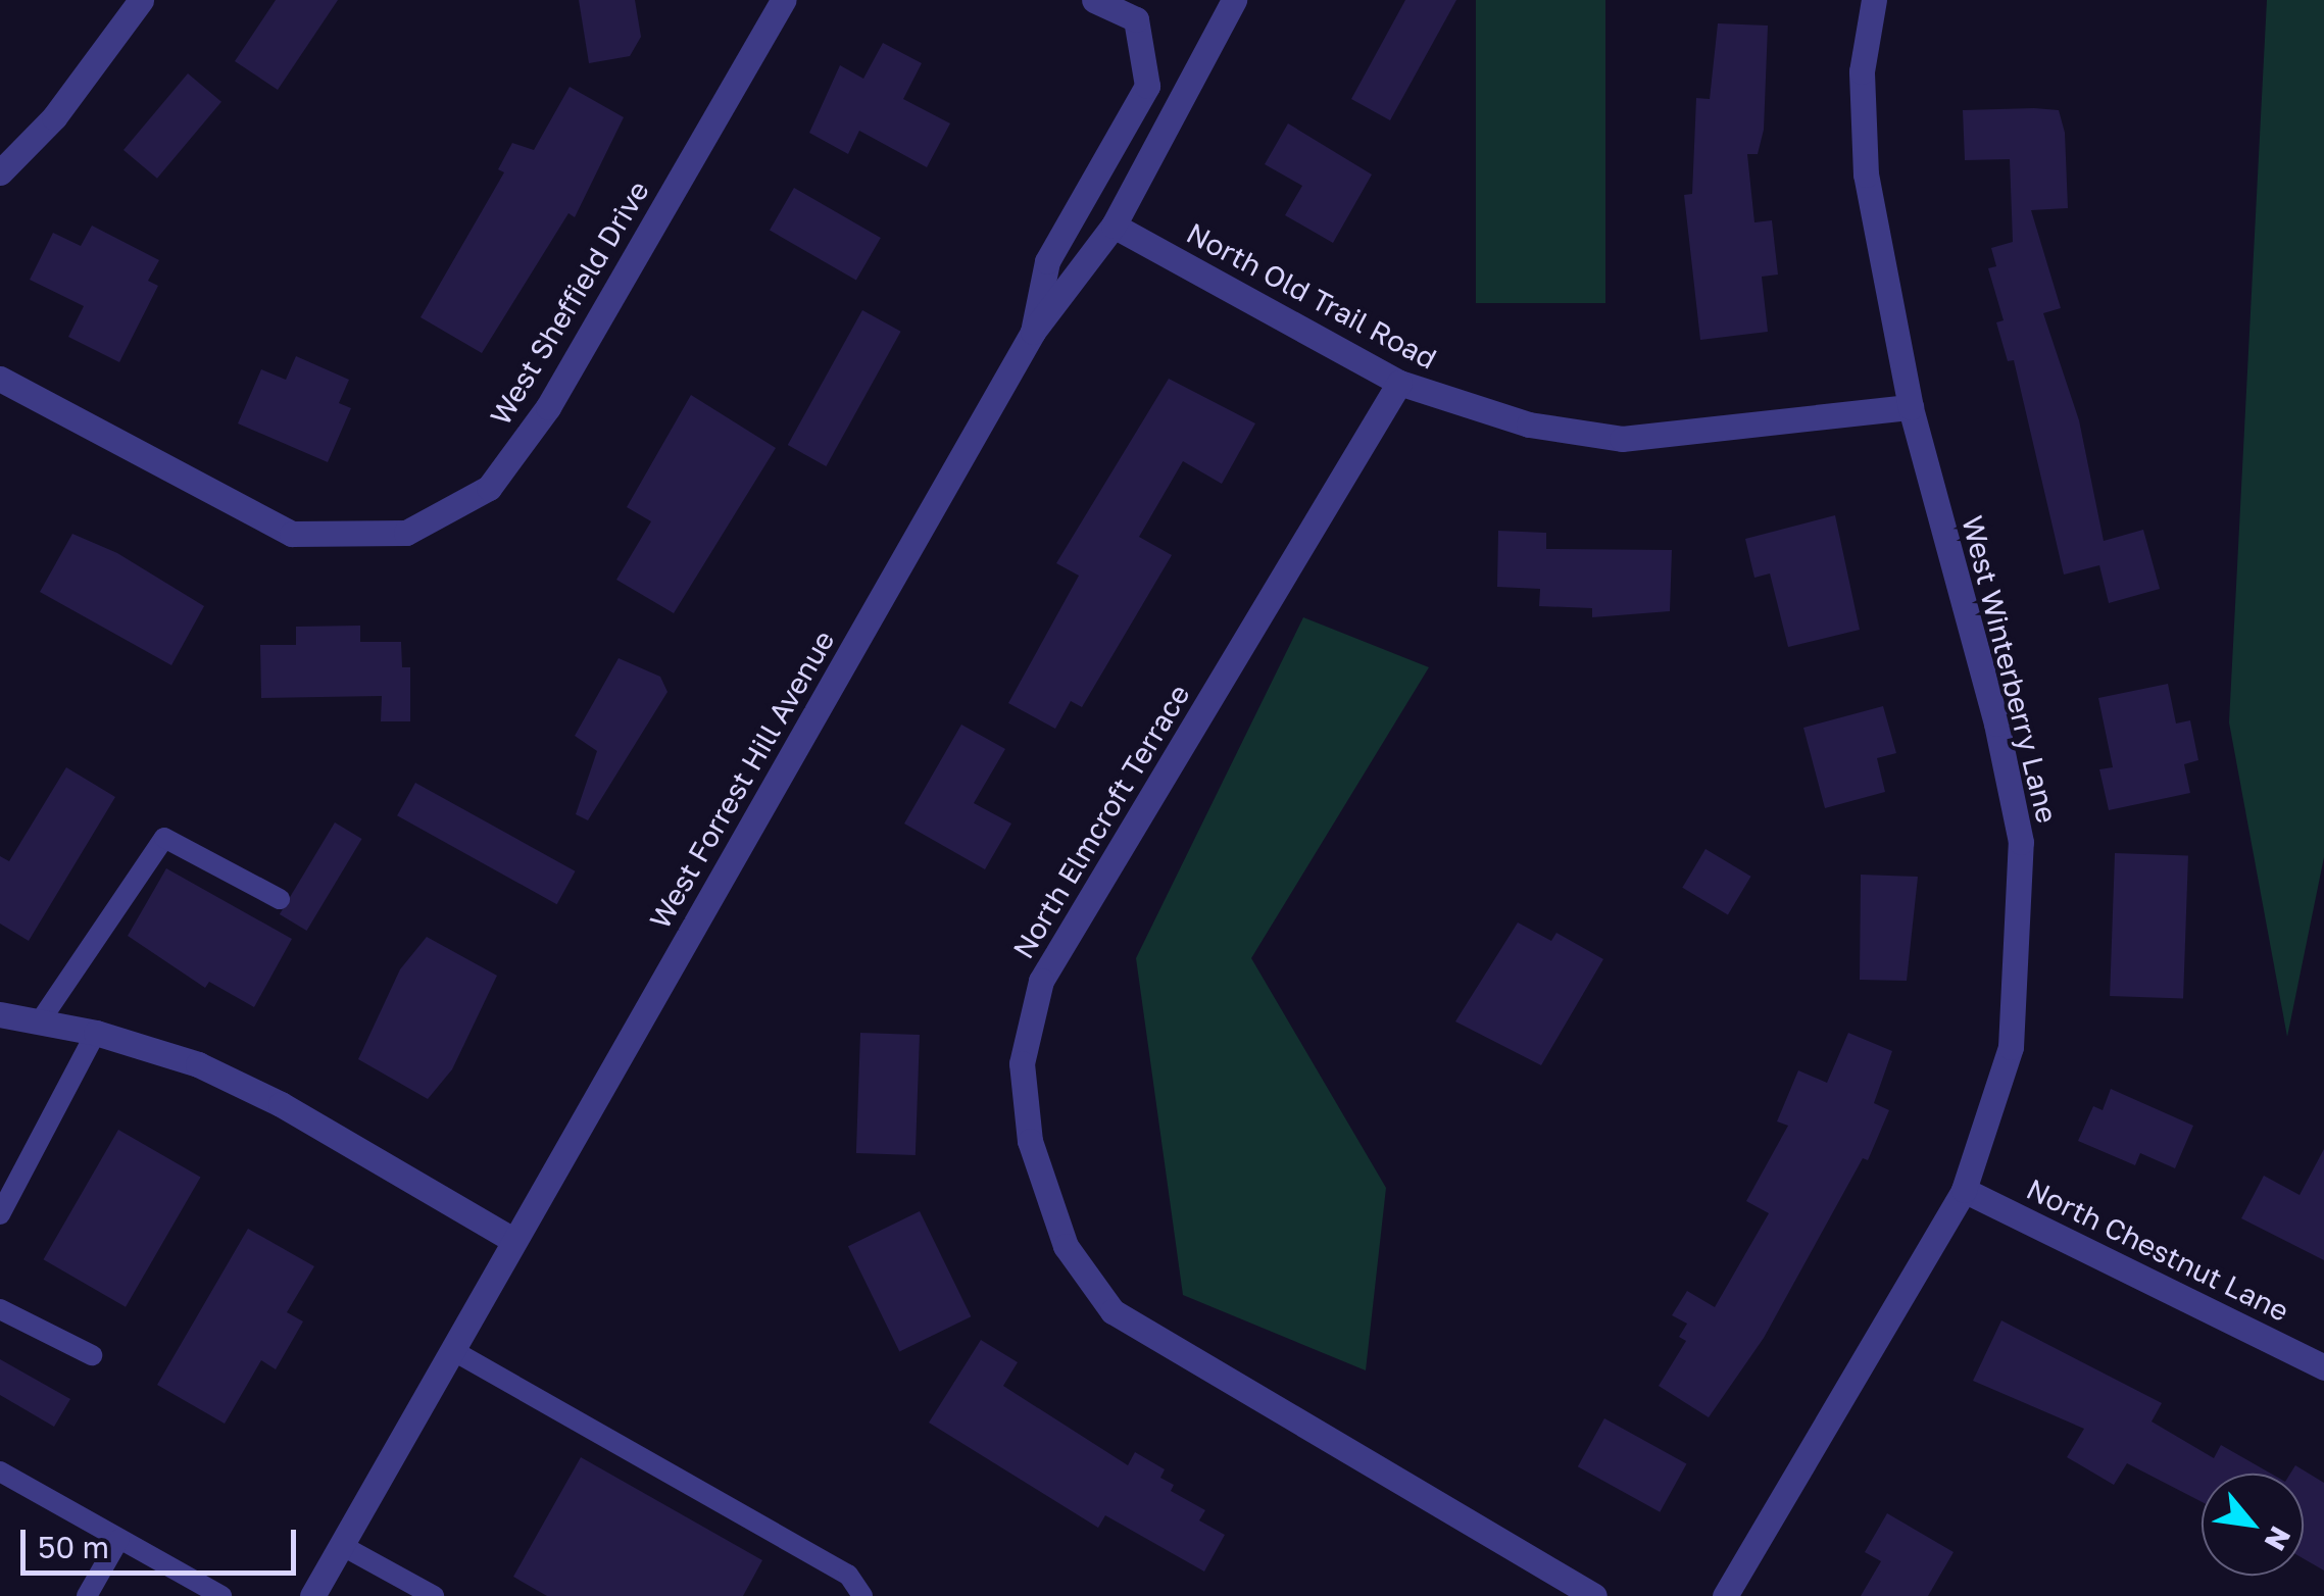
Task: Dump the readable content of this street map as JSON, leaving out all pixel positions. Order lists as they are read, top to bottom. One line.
{"streets":{"street":["North Old Trail Road","West Sheffield Drive","West Winterberry Lane","West Forrest Hill Avenue","North Elmcroft Terrace","North Chestnut Lane"]},"crossings":[["North Old Trail Road","West Winterberry Lane"],["North Old Trail Road","West Forrest Hill Avenue"],["North Old Trail Road","North Elmcroft Terrace"],["West Winterberry Lane","North Chestnut Lane"]],"scale_bar":"50 m","north":"bottom right"}
